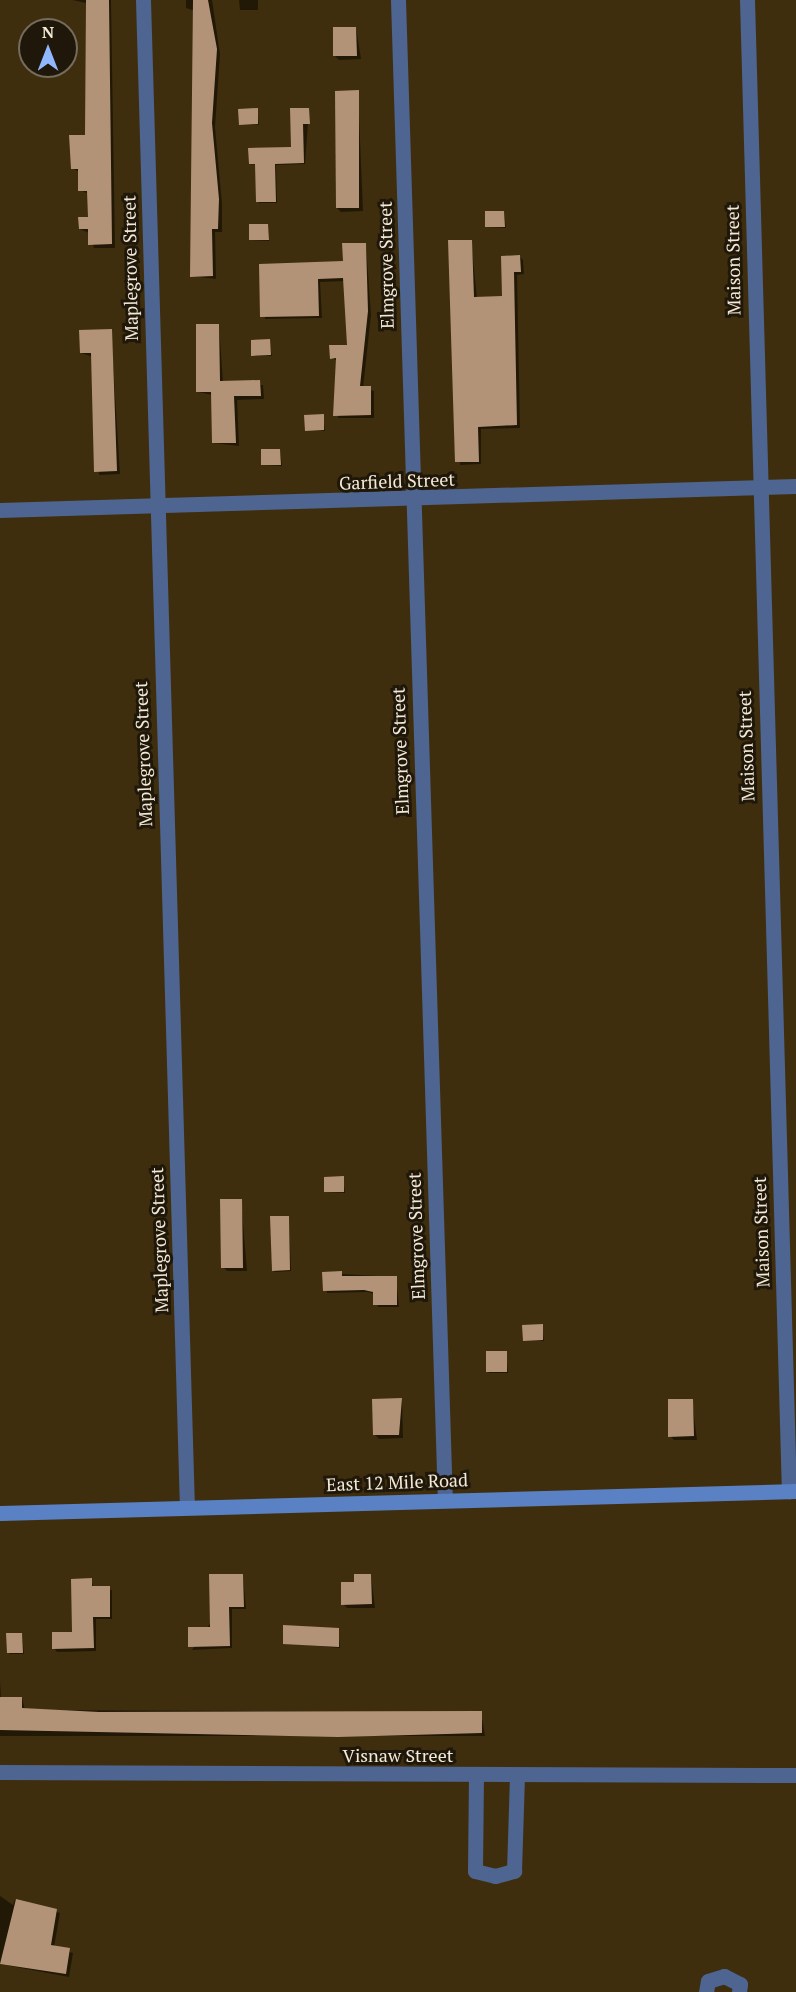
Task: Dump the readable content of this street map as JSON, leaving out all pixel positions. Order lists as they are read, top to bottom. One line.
{"streets":{"main road":["East 12 Mile Road"],"street":["Maison Street","Elmgrove Street","Maplegrove Street","Garfield Street","Visnaw Street"]},"crossings":[["Maison Street","Garfield Street"],["Maison Street","East 12 Mile Road"],["Elmgrove Street","Garfield Street"],["Elmgrove Street","East 12 Mile Road"],["Maplegrove Street","Garfield Street"],["Maplegrove Street","East 12 Mile Road"]],"north":"top"}
